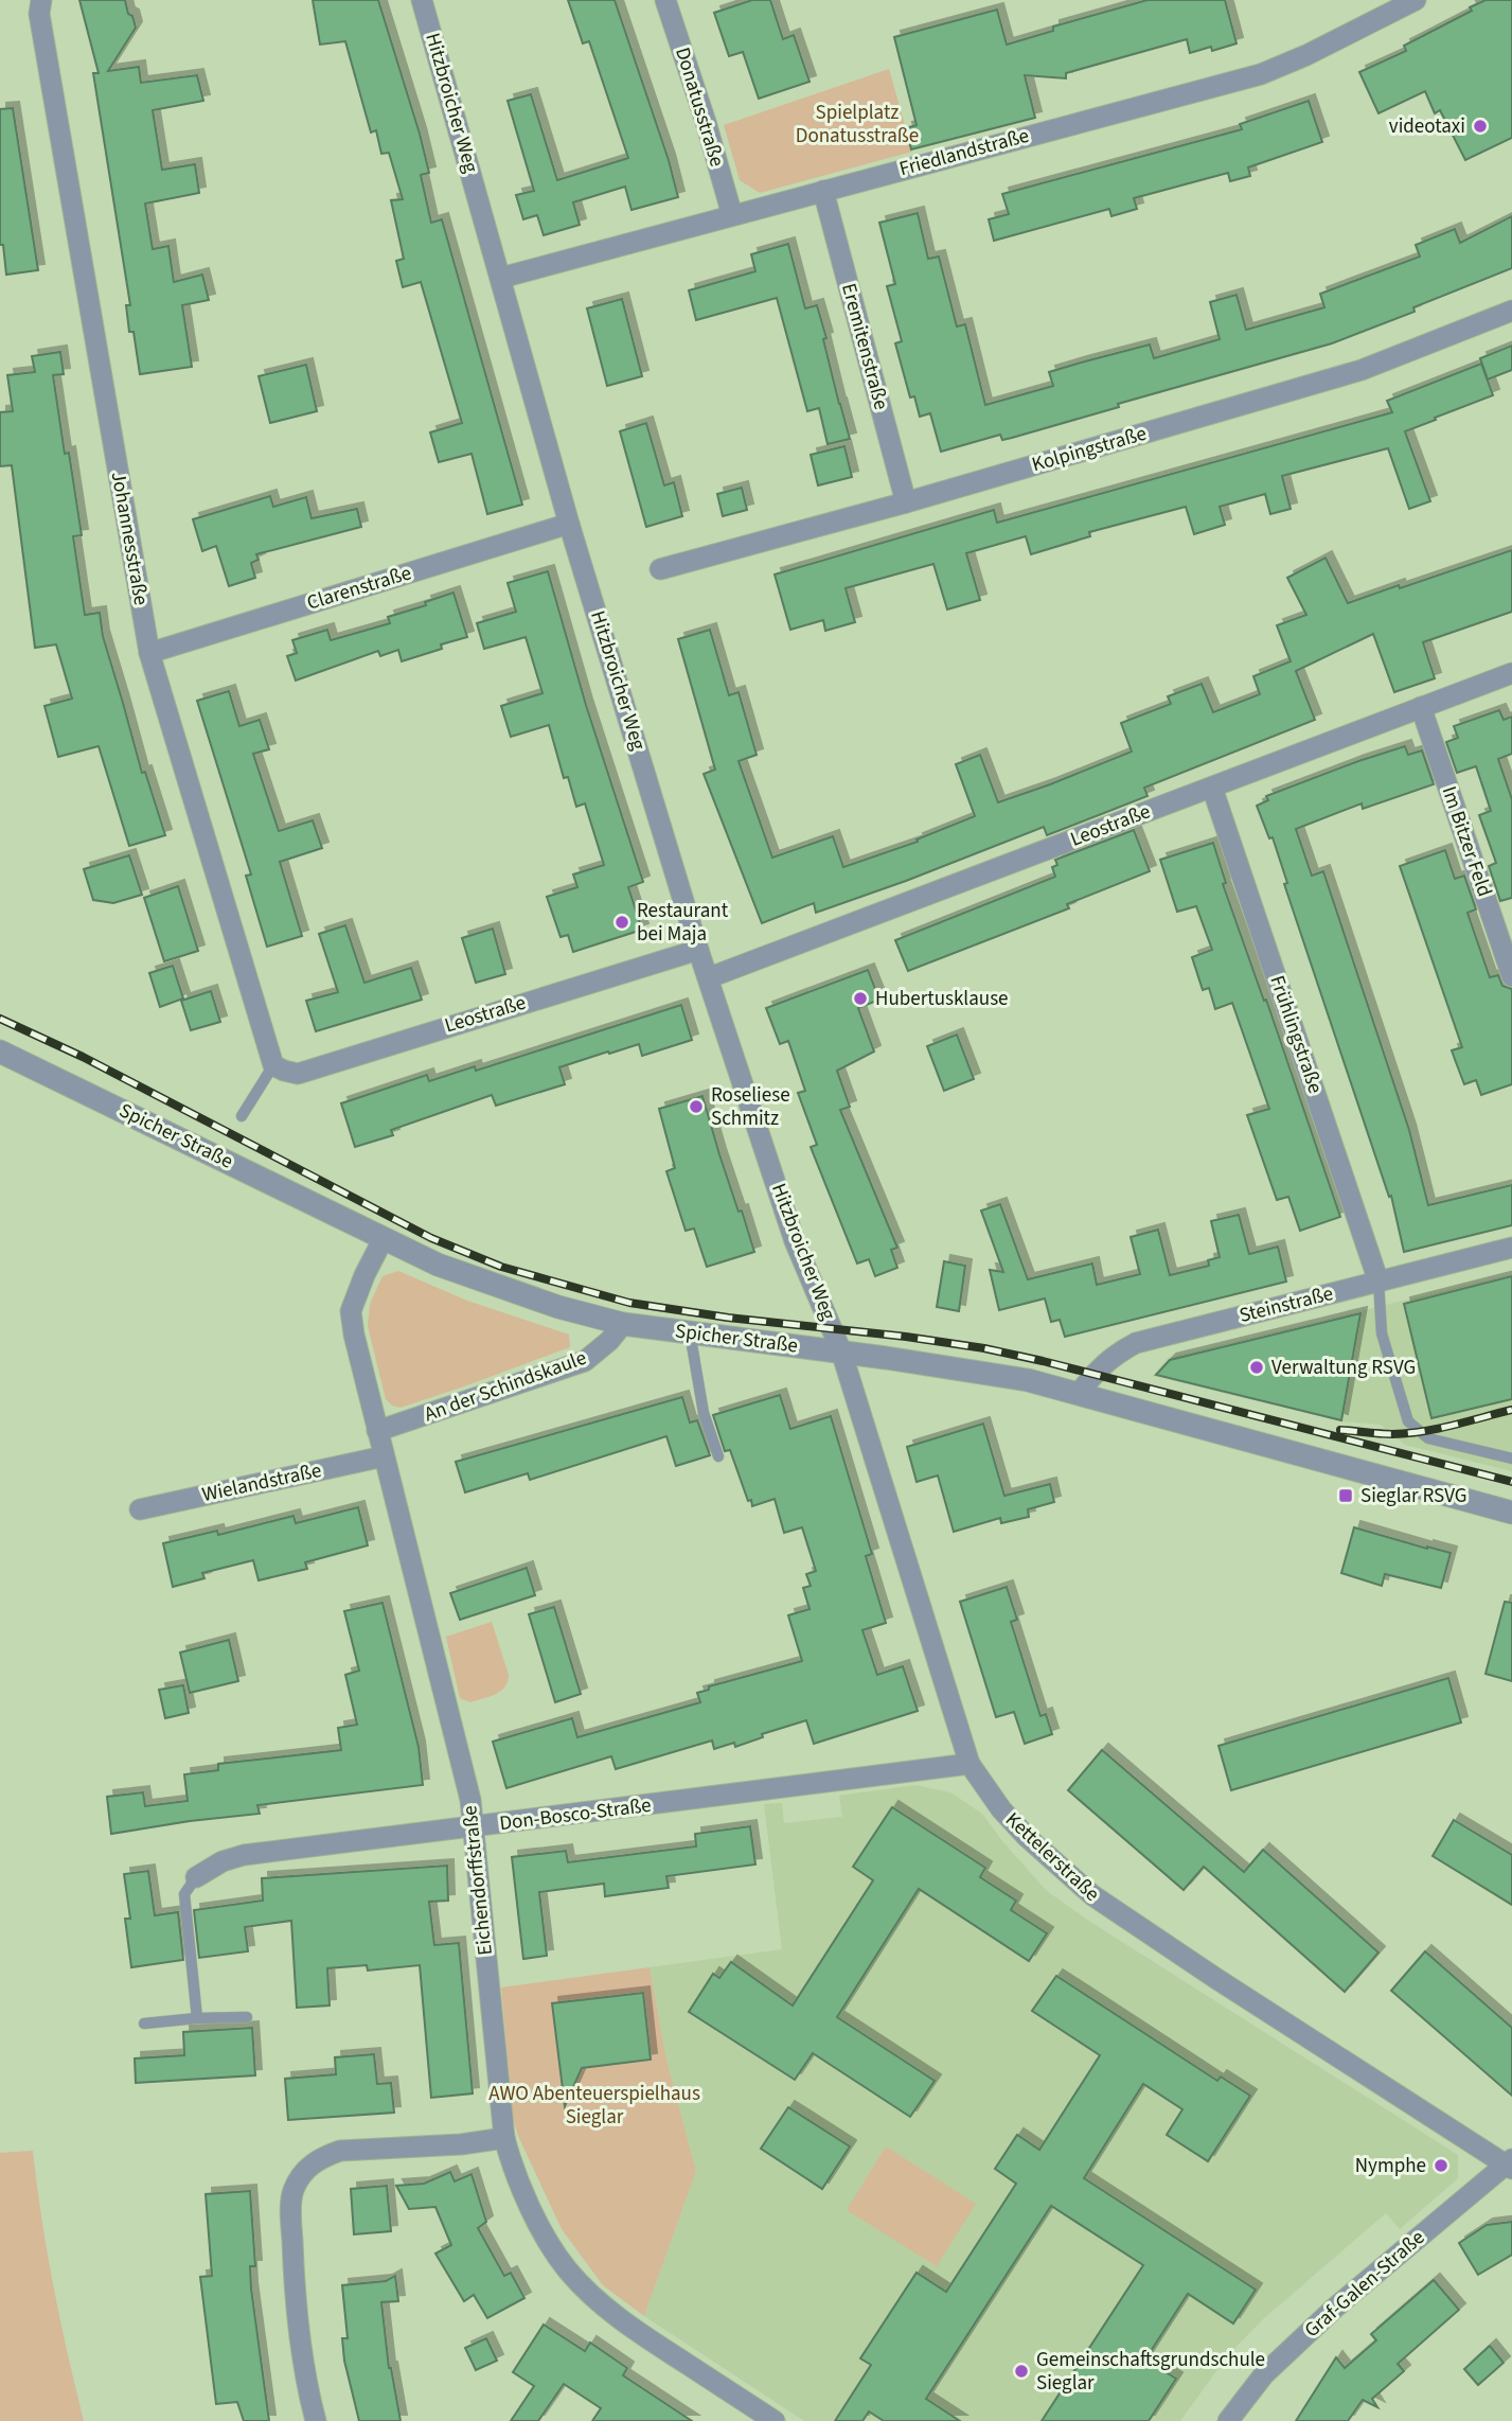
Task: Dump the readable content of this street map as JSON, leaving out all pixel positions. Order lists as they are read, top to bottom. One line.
{"streets":{"street":["Hitzbroicher Weg","Donatusstraße","Friedlandstraße","Eremitenstraße","Kolpingstraße","Johannesstraße","Clarenstraße","Leostraße","Im Bitzer Feld","Frühlingstraße","Spicher Straße","Steinstraße","An der Schindskaule","Wielandstraße","Don-Bosco-Straße","Kettelerstraße","Eichendorffstraße","Graf-Galen-Straße"]},"crossings":[["Hitzbroicher Weg","Friedlandstraße"],["Hitzbroicher Weg","Clarenstraße"],["Hitzbroicher Weg","Leostraße"],["Hitzbroicher Weg","Spicher Straße"],["Hitzbroicher Weg","Kettelerstraße"],["Donatusstraße","Friedlandstraße"],["Friedlandstraße","Eremitenstraße"],["Eremitenstraße","Kolpingstraße"],["Johannesstraße","Clarenstraße"],["Johannesstraße","Leostraße"],["Leostraße","Im Bitzer Feld"],["Leostraße","Frühlingstraße"],["Frühlingstraße","Steinstraße"],["Spicher Straße","Steinstraße"],["Spicher Straße","An der Schindskaule"],["Spicher Straße","Kettelerstraße"],["Spicher Straße","Eichendorffstraße"],["An der Schindskaule","Eichendorffstraße"],["Wielandstraße","Eichendorffstraße"],["Don-Bosco-Straße","Kettelerstraße"],["Don-Bosco-Straße","Eichendorffstraße"],["Kettelerstraße","Graf-Galen-Straße"]],"parks":["Spielplatz Donatusstraße","AWO Abenteuerspielhaus Sieglar"],"places":{"other":["videotaxi","Restaurant bei Maja","Hubertusklause","Roseliese Schmitz","Verwaltung RSVG","Nymphe","Gemeinschaftsgrundschule Sieglar"],"transit":["Sieglar RSVG"]}}
